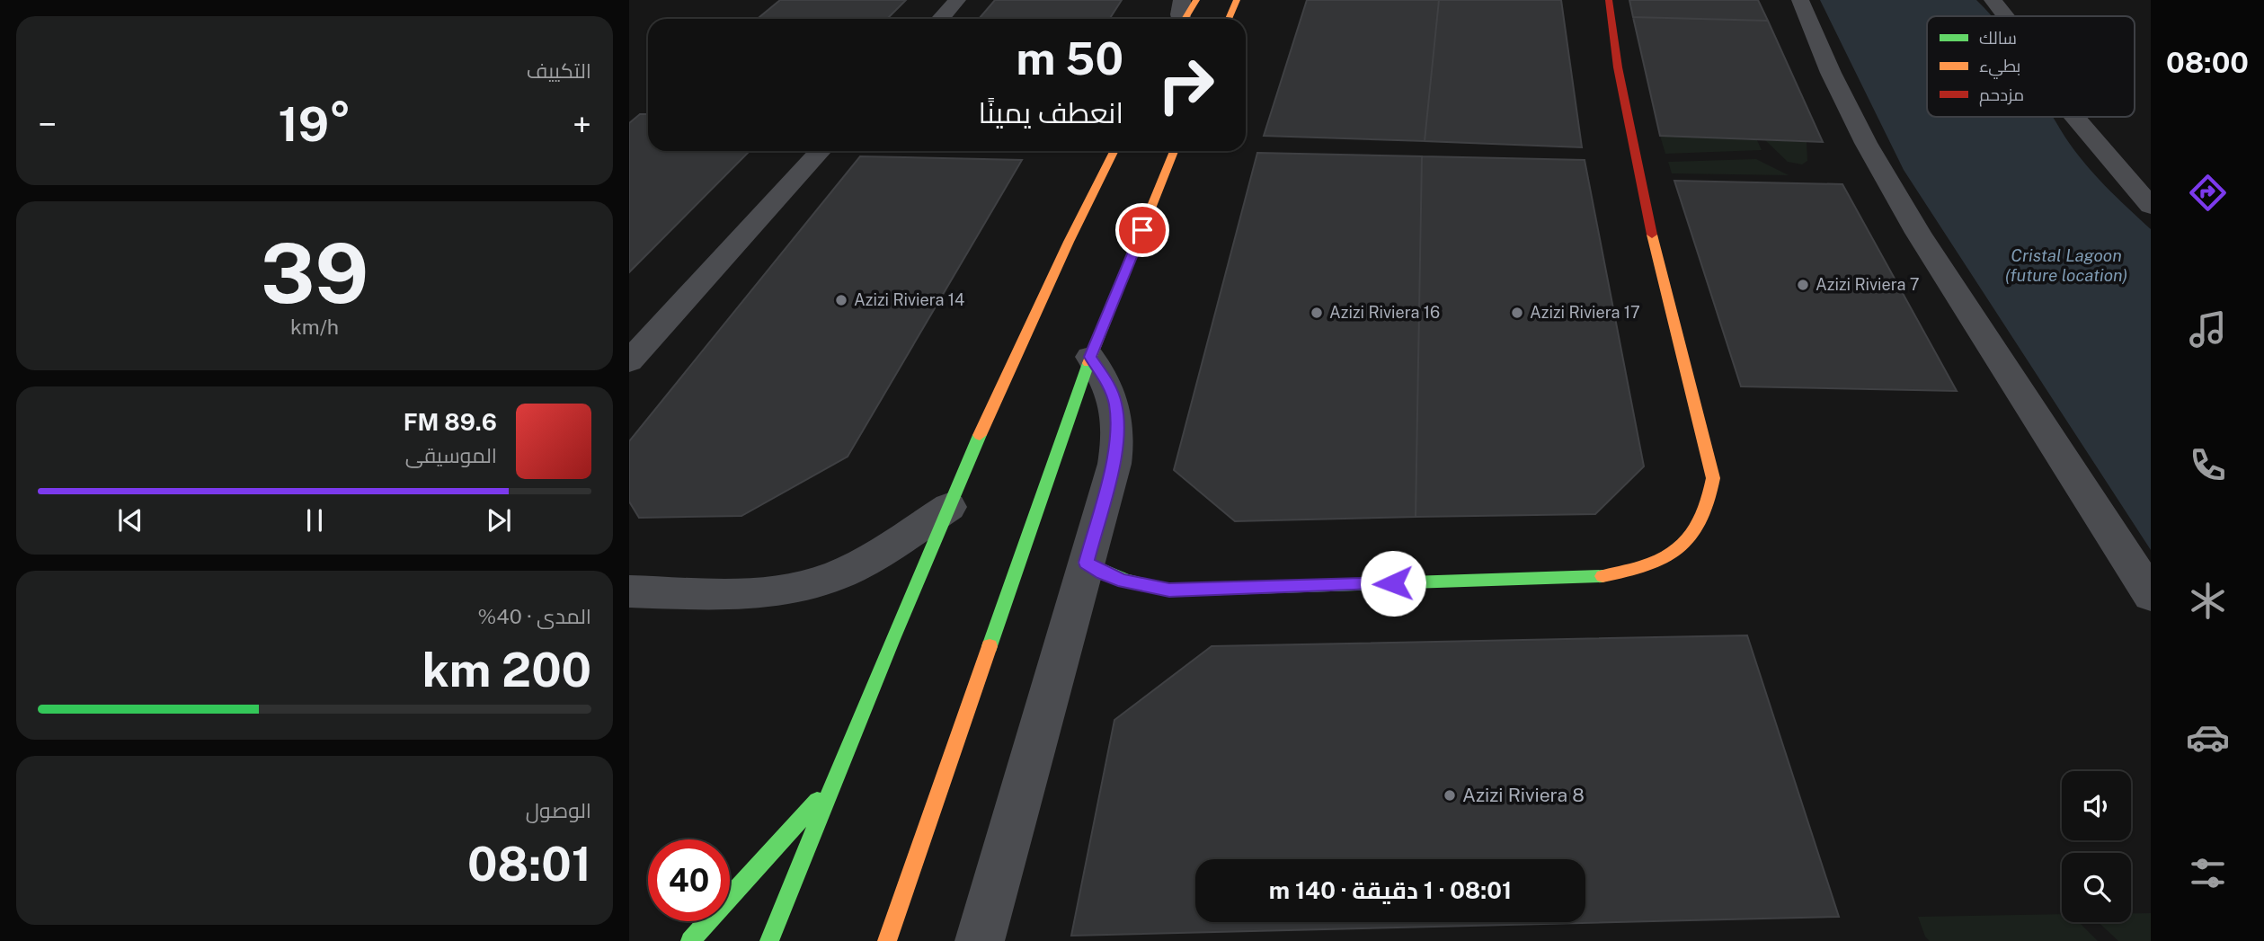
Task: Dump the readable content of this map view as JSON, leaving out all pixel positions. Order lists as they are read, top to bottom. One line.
{"water":["Cristal Lagoon (future location)"],"places":["Azizi Riviera 7","Azizi Riviera 14","Azizi Riviera 16","Azizi Riviera 17","Azizi Riviera 8"],"legend":["سالك","بطيء","مزدحم"],"page":{"tabs":"08:00","tile":["التكييف",["39","km/h"],["المدى · 40%","200 km"],["الوصول","08:01"]],"turn":["50 m","انعطف يمينًا"],"heat":["−","19°","+"],"song":["89.6 FM","الموسيقى"],"limit":"40","trip":"08:01 · 1 دقيقة · 140 m"}}
